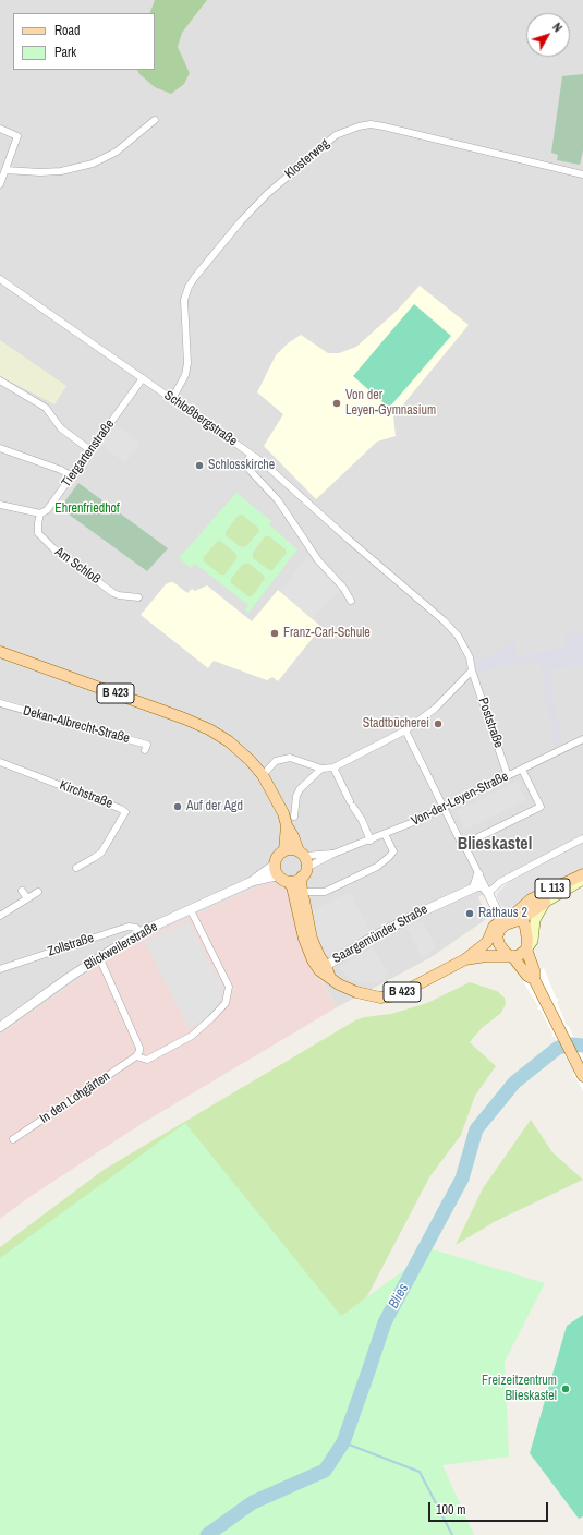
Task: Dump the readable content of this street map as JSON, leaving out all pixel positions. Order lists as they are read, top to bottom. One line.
{"streets":{"main road":["B 423","L 113","Saargemünder Straße"],"street":["Klosterweg","Schloßbergstraße","Tiergartenstraße","Am Schloß","Poststraße","Dekan-Albrecht-Straße","Kirchstraße","Von-der-Leyen-Straße","Zollstraße","Blickweilerstraße","In den Lohgärten"]},"crossings":[["Klosterweg","Schloßbergstraße"],["Schloßbergstraße","Tiergartenstraße"],["Schloßbergstraße","Poststraße"],["Tiergartenstraße","Am Schloß"],["B 423","Von-der-Leyen-Straße"],["B 423","L 113"],["B 423","Saargemünder Straße"],["B 423","Blickweilerstraße"],["Poststraße","Von-der-Leyen-Straße"],["Von-der-Leyen-Straße","Saargemünder Straße"],["Von-der-Leyen-Straße","Blickweilerstraße"],["Saargemünder Straße","Blickweilerstraße"],["Zollstraße","Blickweilerstraße"],["Blickweilerstraße","In den Lohgärten"]],"districts":["Blieskastel"],"water":["Blies"],"parks":["Ehrenfriedhof"],"places":["Von der Leyen-Gymnasium","Schlosskirche","Franz-Carl-Schule","Stadtbücherei","Auf der Agd","Rathaus 2","Freizeitzentrum Blieskastel"],"legend":["Road","Park"],"scale_bar":"100 m","north":"top right"}
